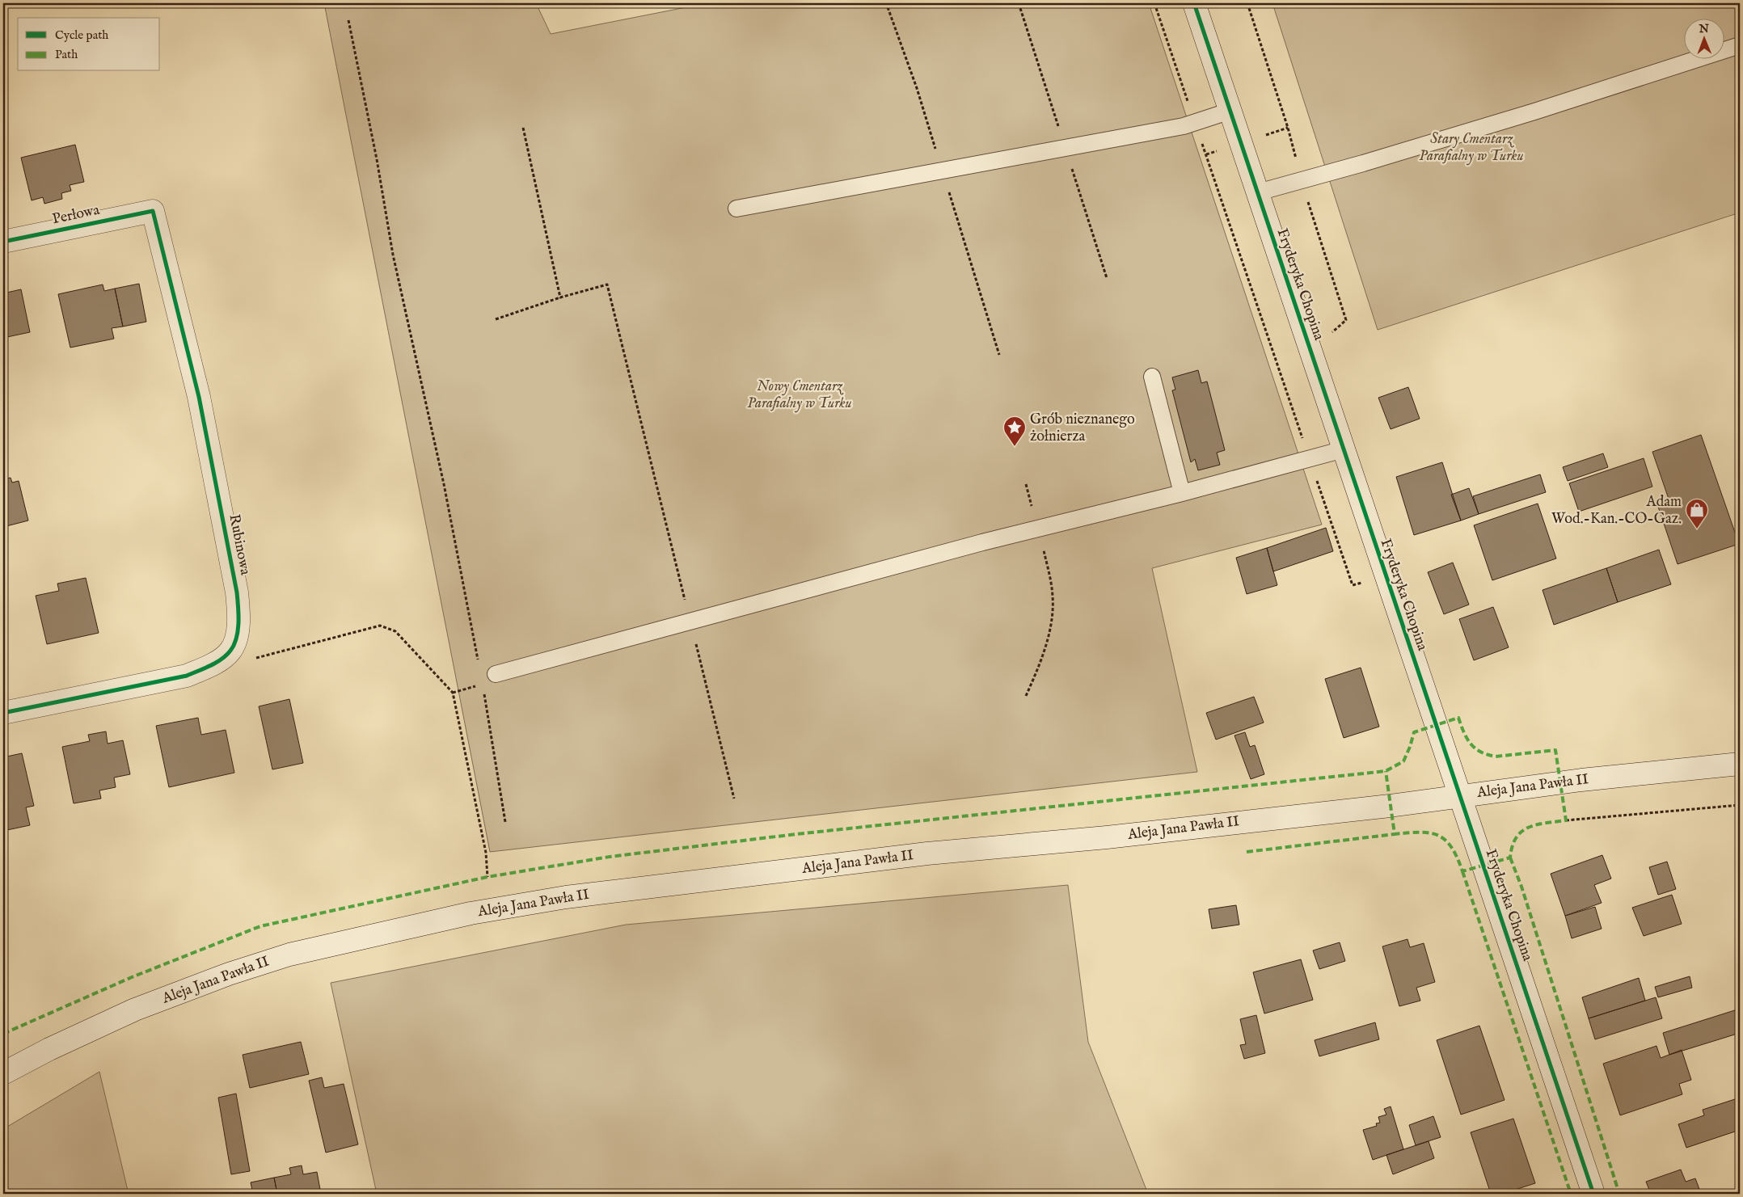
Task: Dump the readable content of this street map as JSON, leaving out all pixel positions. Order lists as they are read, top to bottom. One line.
{"streets":{"street":["Perłowa","Fryderyka Chopina","Rubinowa","Aleja Jana Pawła II"]},"crossings":[["Perłowa","Rubinowa"],["Fryderyka Chopina","Aleja Jana Pawła II"]],"parks":["Stary Cmentarz Parafialny w Turku","Nowy Cmentarz Parafialny w Turku"],"places":{"place":["Grób nieznanego żołnierza"],"shop":["Adam Wod.-Kan.-CO-Gaz."]},"legend":["Cycle path","Path"],"north":"top"}
